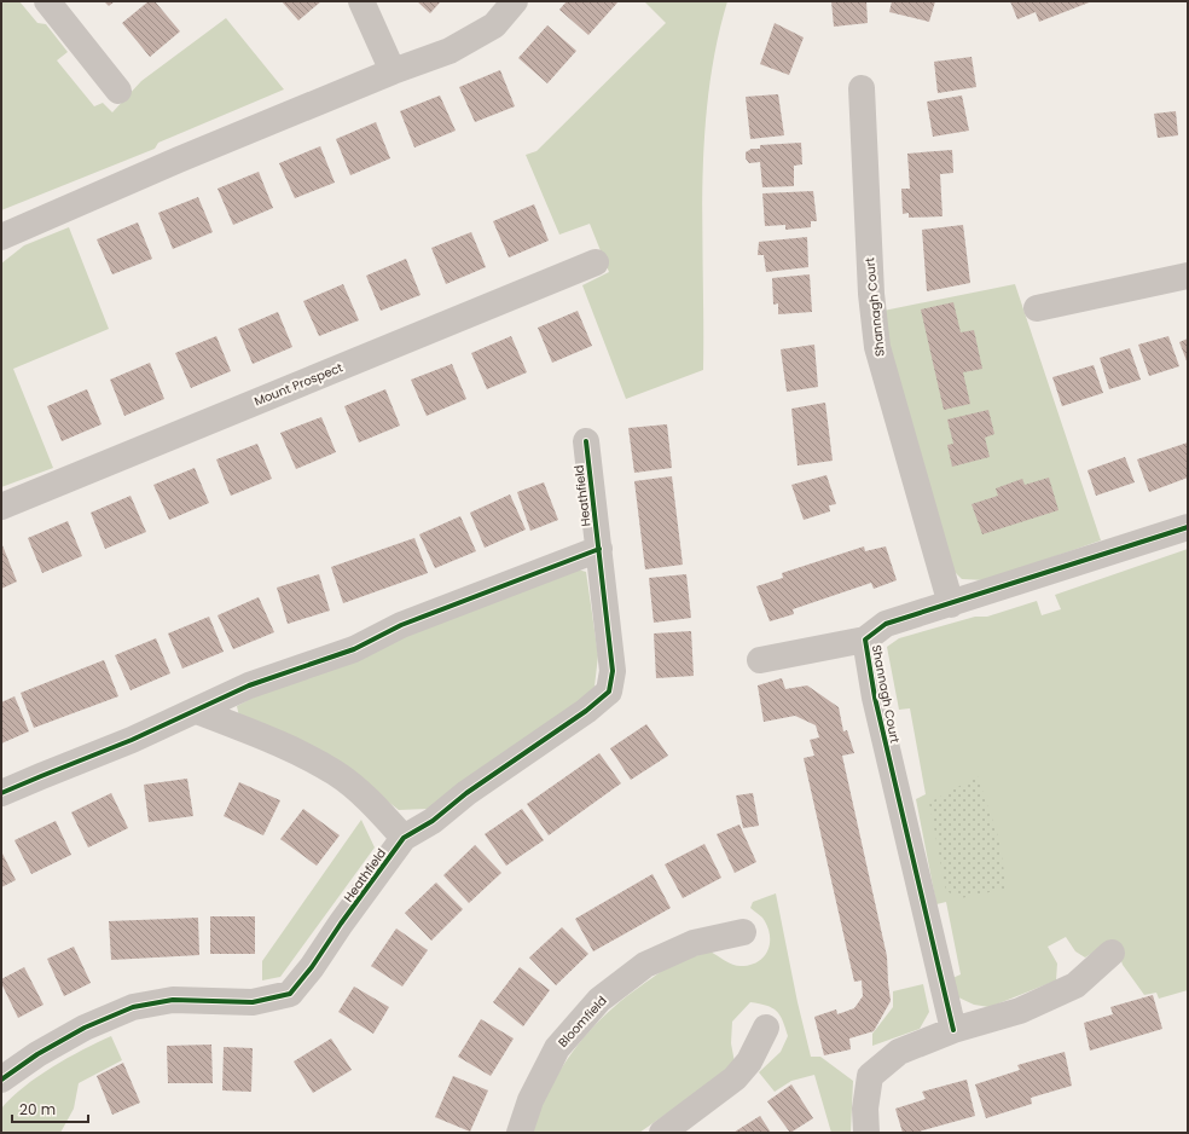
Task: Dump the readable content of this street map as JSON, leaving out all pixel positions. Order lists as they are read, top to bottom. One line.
{"streets":{"street":["Shannagh Court","Mount Prospect","Heathfield","Bloomfield"]},"scale_bar":"20 m"}
